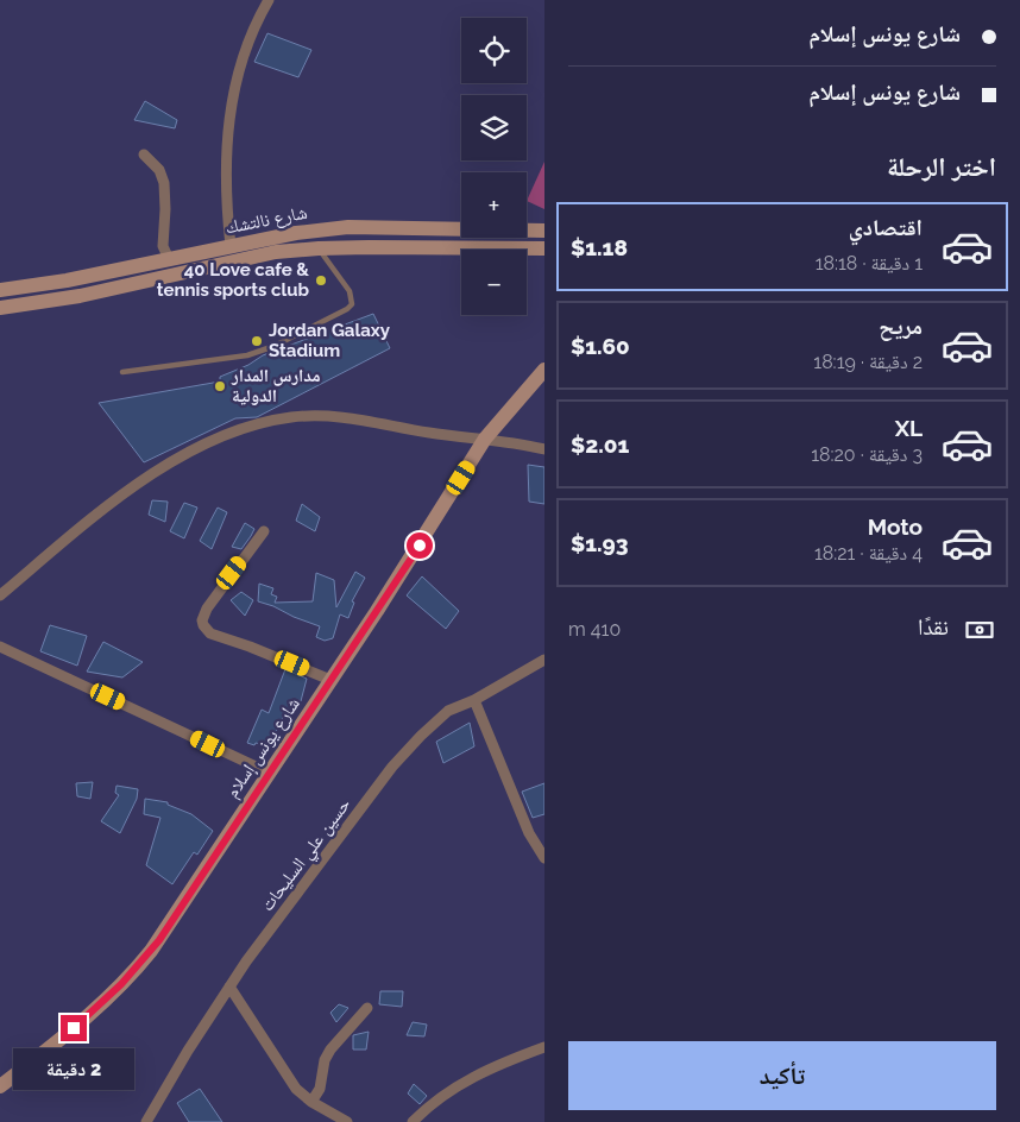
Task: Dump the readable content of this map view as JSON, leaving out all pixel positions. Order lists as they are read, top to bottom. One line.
{"streets":{"main road":["شارع نالتشك","شارع يونس إسلام"],"street":["حسين علي السليحات"]},"places":["40 Love cafe & tennis sports club","Jordan Galaxy Stadium","مدارس المدار الدولية"],"page":{"banner":["شارع يونس إسلام","شارع يونس إسلام"],"map_buttons":["+","−"],"heading":"اختر الرحلة","list":[{"name":"اقتصادي","note":"1 دقيقة · 18:18","value":"$1.18"},{"name":"مريح","note":"2 دقيقة · 18:19","value":"$1.60"},{"name":"XL","note":"3 دقيقة · 18:20","value":"$2.01"},{"name":"Moto","note":"4 دقيقة · 18:21","value":"$1.93"}],"pay":["نقدًا","410 m"],"buttons":"تأكيد","bubble":"2 دقيقة"}}
